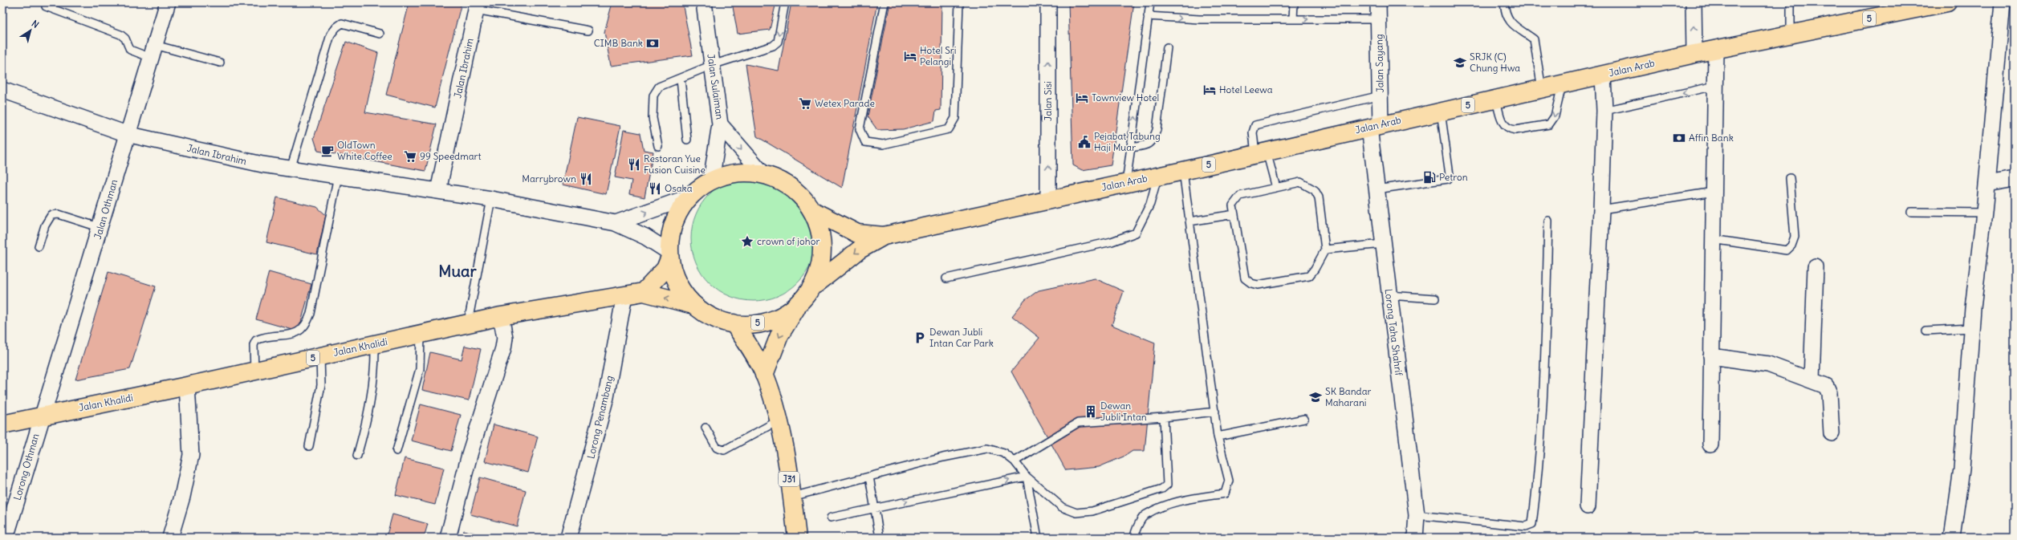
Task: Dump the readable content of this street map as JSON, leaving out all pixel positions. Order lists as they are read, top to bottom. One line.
{"streets":{"main road":["5","Jalan Arab","Jalan Khalidi","J31"],"street":["Jalan Sayang","Jalan Ibrahim","Jalan Sulaiman","Jalan Sisi","Jalan Othman","Lorong Taha Shahrif","Lorong Penambang","Lorong Othman"]},"crossings":[["5","Jalan Arab"],["5","Jalan Khalidi"],["5","J31"],["Jalan Sayang","Jalan Arab"],["Jalan Sayang","Lorong Taha Shahrif"],["Jalan Ibrahim","Jalan Othman"],["Jalan Arab","Jalan Sisi"],["Jalan Arab","Lorong Taha Shahrif"],["Jalan Othman","Jalan Khalidi"],["Jalan Othman","Lorong Othman"],["Jalan Khalidi","Lorong Penambang"],["Jalan Khalidi","Lorong Othman"]],"one_way":["Jalan Sisi"],"districts":["Muar"],"places":{"bank":["CIMB Bank","Affin Bank"],"hotel":["Hotel Sri Pelangi","Hotel Leewa","Townview Hotel"],"school or university":["SRJK (C) Chung Hwa","SK Bandar Maharani"],"supermarket":["Wetex Parade","99 Speedmart"],"public building":["Pejabat Tabung Haji Muar"],"cafe":["OldTown White Coffee"],"restaurant":["Restoran Yue Fusion Cuisine","Marrybrown","Osaka"],"fuel station":["Petron"],"place":["crown of johor"],"parking":["Dewan Jubli Intan Car Park"],"building":["Dewan Jubli Intan"]},"north":"top right"}
